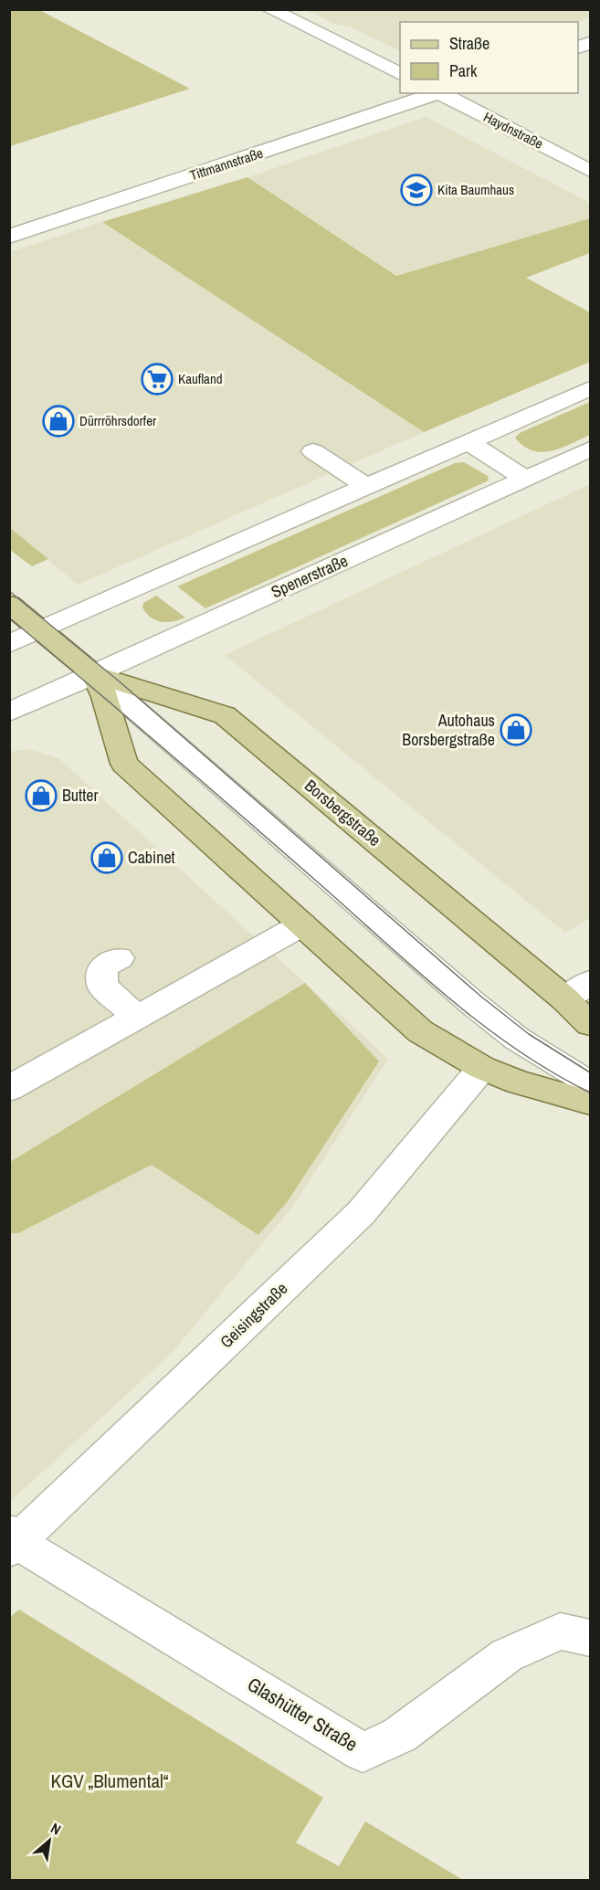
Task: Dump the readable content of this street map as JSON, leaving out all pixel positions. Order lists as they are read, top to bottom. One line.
{"streets":{"main road":["Borsbergstraße"],"street":["Haydnstraße","Tittmannstraße","Spenerstraße","Geisingstraße","Glashütter Straße"]},"crossings":[["Spenerstraße","Borsbergstraße"],["Borsbergstraße","Geisingstraße"],["Geisingstraße","Glashütter Straße"]],"parks":["KGV „Blumental“"],"places":{"school or university":["Kita Baumhaus"],"supermarket":["Kaufland"],"shop":["Dürrröhrsdorfer","Autohaus Borsbergstraße","Butter","Cabinet"]},"legend":["Straße","Park"],"north":"top right"}
